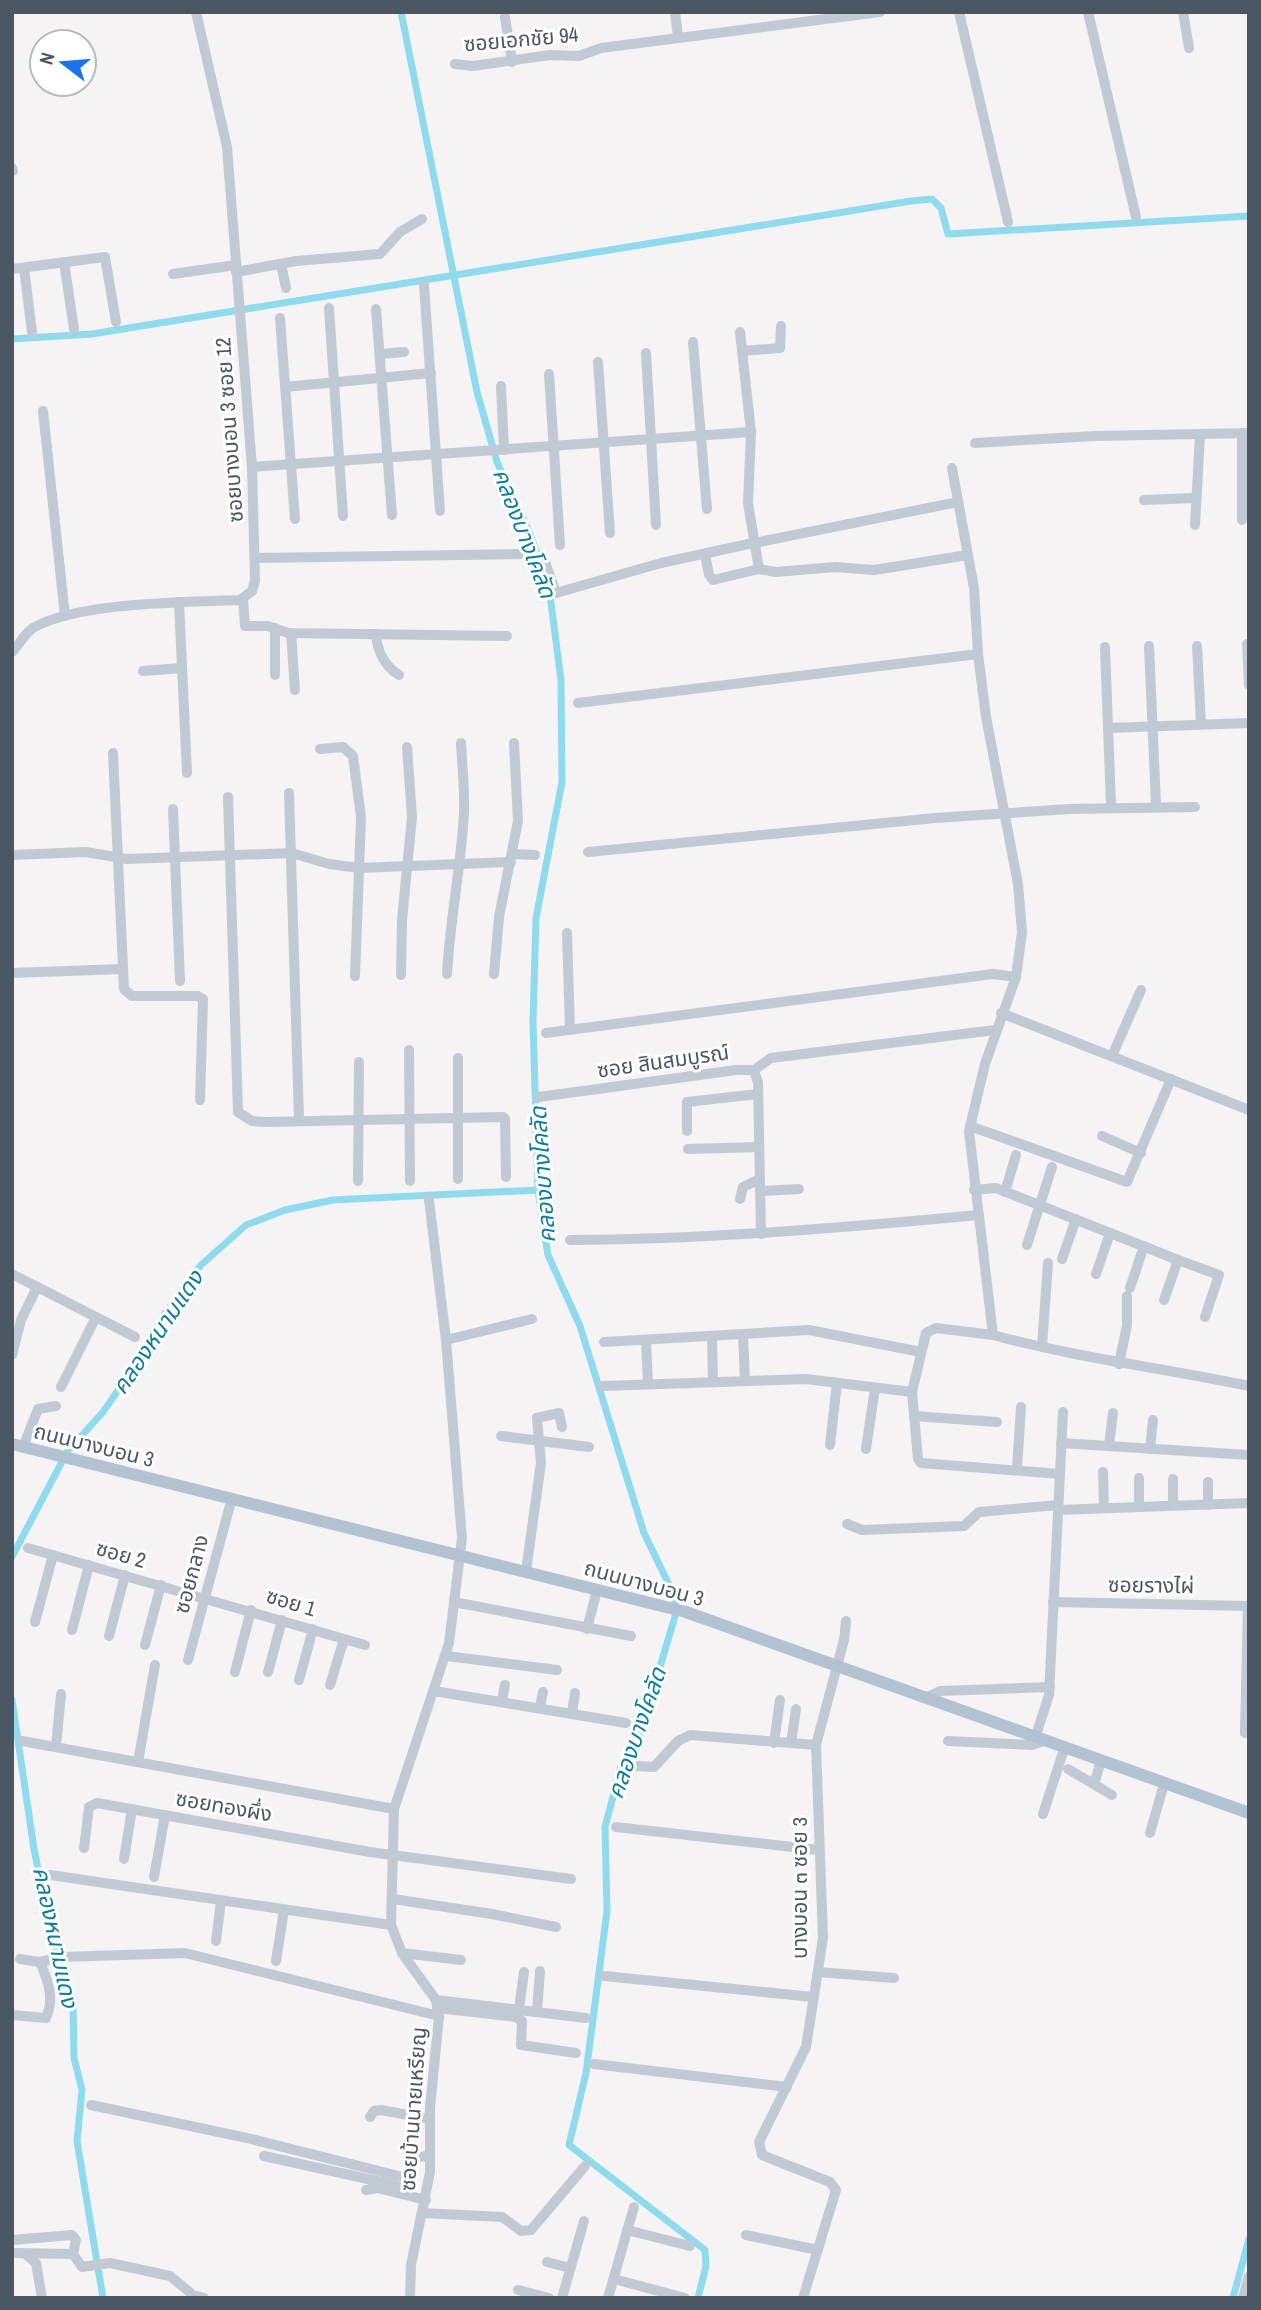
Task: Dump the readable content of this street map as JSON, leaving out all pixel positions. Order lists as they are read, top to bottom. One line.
{"streets":{"main road":["ถนนบางบอน 3"],"street":["ซอยเอกชัย 94","ซอยบางบอน 3 ซอย 12","ซอย สินสมบูรณ์","ซอย 2","ซอยกลาง","ซอยรางไผ่","ซอย 1","ซอยทองผึ่ง","บางบอน ๓ ซอย 3","ซอยบ้านนายเหรียญ"]},"crossings":[["ถนนบางบอน 3","ซอยกลาง"],["ถนนบางบอน 3","บางบอน ๓ ซอย 3"],["ถนนบางบอน 3","ซอยบ้านนายเหรียญ"],["ซอย 2","ซอยกลาง"],["ซอย 2","ซอย 1"],["ซอยกลาง","ซอย 1"],["ซอยทองผึ่ง","ซอยบ้านนายเหรียญ"]],"water":["คลองบางโคลัด","คลองหนามแดง"],"north":"left"}
